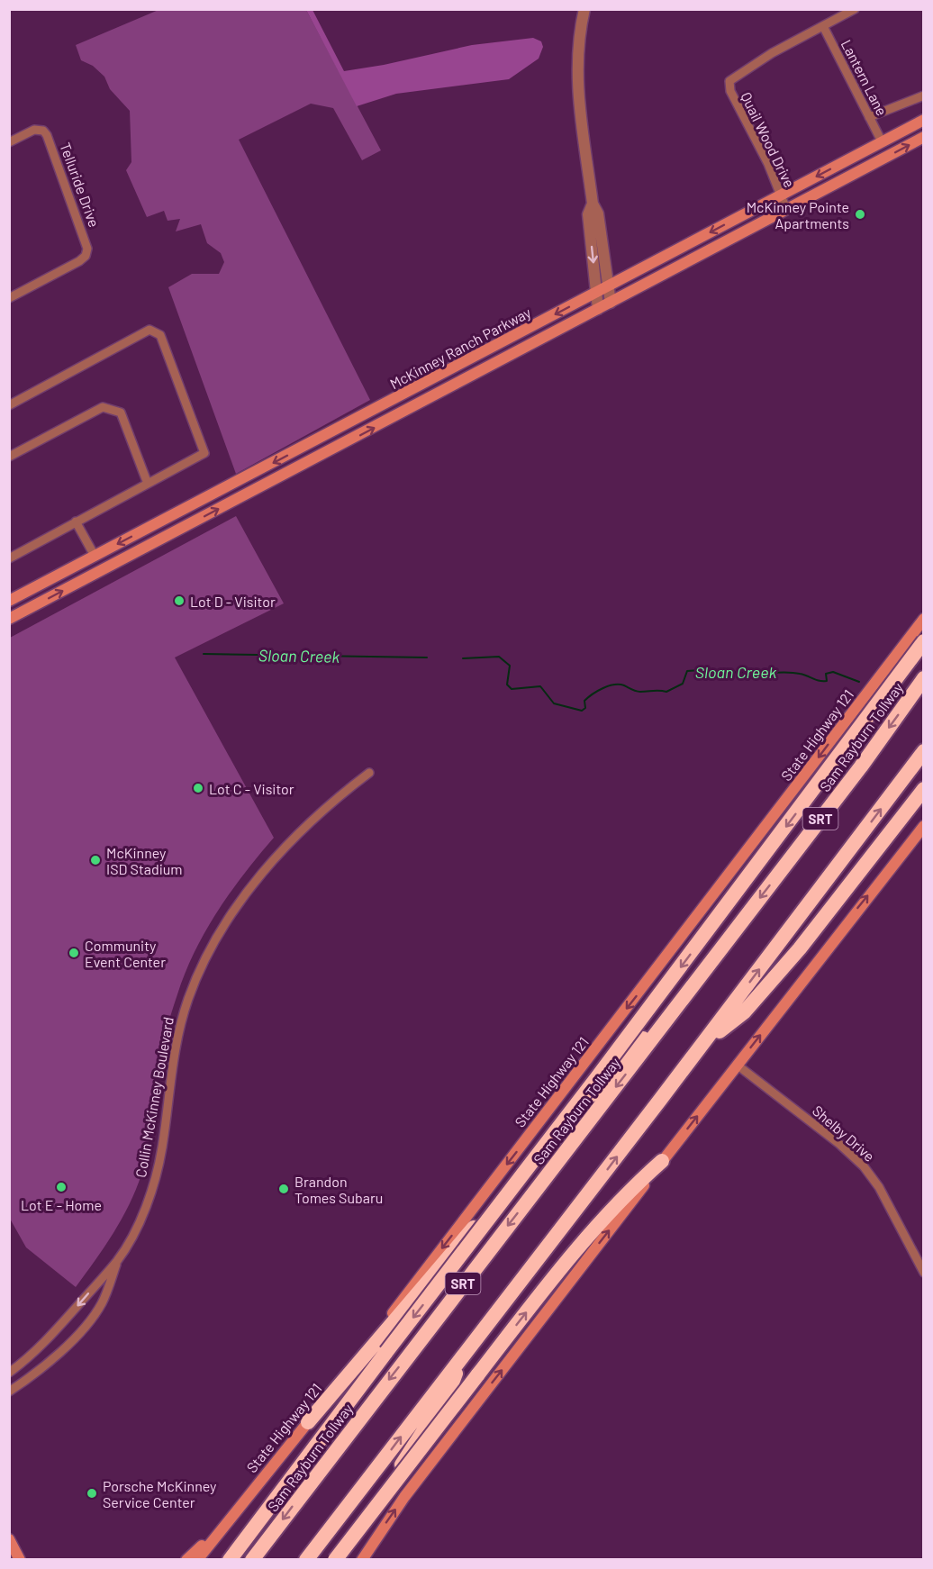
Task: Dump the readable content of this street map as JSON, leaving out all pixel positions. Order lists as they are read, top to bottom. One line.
{"streets":{"highway":["Sam Rayburn Tollway","SRT"],"main road":["McKinney Ranch Parkway","State Highway 121"],"street":["Lantern Lane","Quail Wood Drive","Telluride Drive","Collin McKinney Boulevard","Shelby Drive"]},"crossings":[["Lantern Lane","Quail Wood Drive"],["Lantern Lane","McKinney Ranch Parkway"],["Quail Wood Drive","McKinney Ranch Parkway"]],"one_way":["State Highway 121"],"water":["Sloan Creek"],"places":["McKinney Pointe Apartments","Lot D - Visitor","Lot C - Visitor","McKinney ISD Stadium","Community Event Center","Lot E - Home","Brandon Tomes Subaru","Porsche McKinney Service Center"]}
